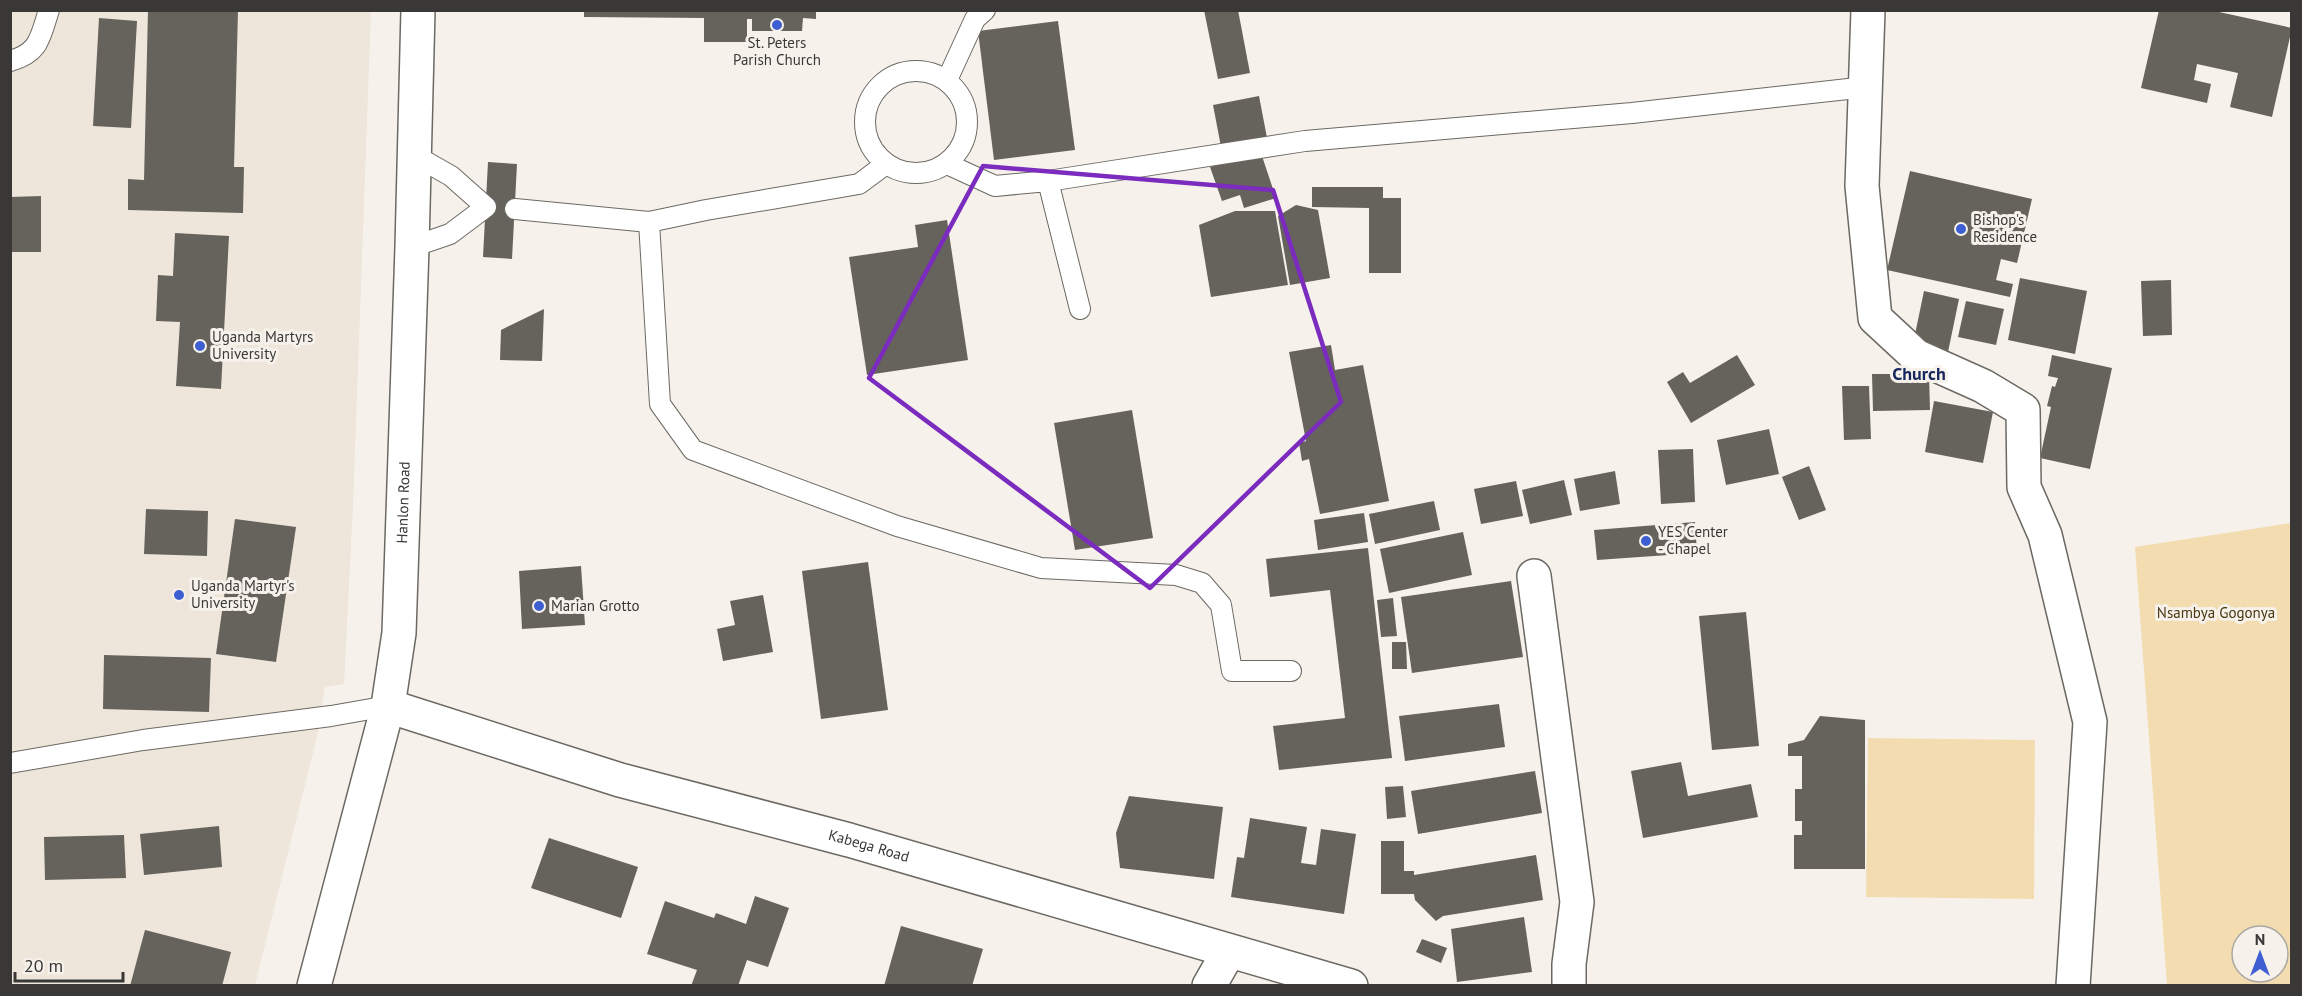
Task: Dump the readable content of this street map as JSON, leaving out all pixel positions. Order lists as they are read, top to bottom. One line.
{"streets":{"street":["Hanlon Road","Kabega Road"]},"crossings":[["Hanlon Road","Kabega Road"]],"districts":["Church"],"parks":["Nsambya Gogonya"],"places":["St. Peters Parish Church","Bishop's Residence","Uganda Martyrs University","YES Center - Chapel","Uganda Martyr's University","Marian Grotto"],"scale_bar":"20 m","north":"top"}
